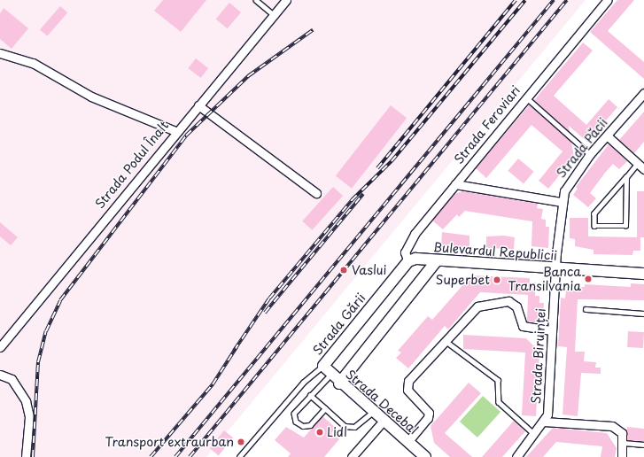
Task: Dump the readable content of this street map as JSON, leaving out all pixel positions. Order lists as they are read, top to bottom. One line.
{"streets":{"street":["Strada Feroviari","Strada Păcii","Strada Podul Înalt","Bulevardul Republicii","Strada Gării","Strada Biruinței","Strada Decebal"]},"crossings":[["Strada Feroviari","Strada Păcii"],["Strada Păcii","Bulevardul Republicii"],["Strada Păcii","Strada Biruinței"],["Bulevardul Republicii","Strada Gării"],["Bulevardul Republicii","Strada Biruinței"],["Strada Gării","Strada Decebal"]],"places":["Vaslui","Banca Transilvania","Superbet","Lidl","Transport extraurban"]}
